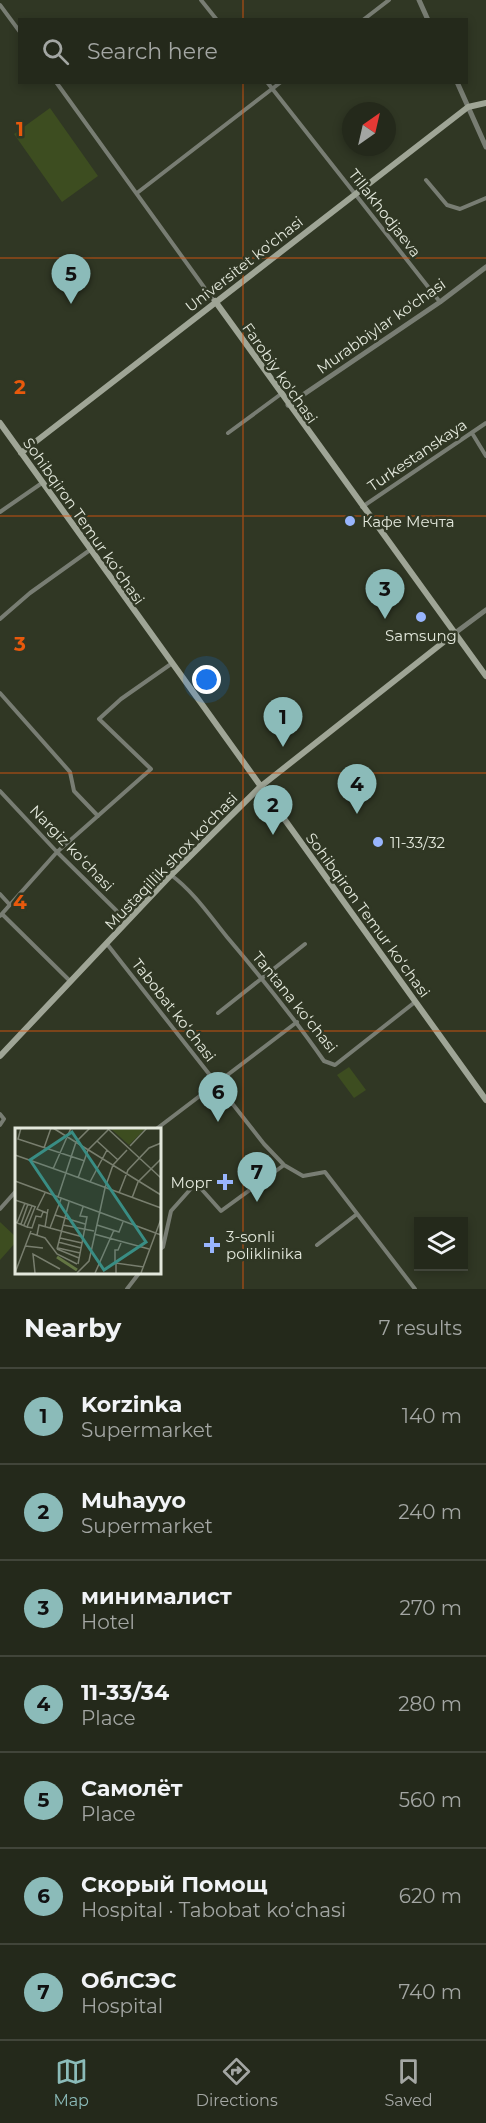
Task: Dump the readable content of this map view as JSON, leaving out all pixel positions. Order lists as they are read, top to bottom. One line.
{"streets":{"main road":["Universitet ko'chasi","Farobiy ko'chasi","Sohibqiron Temur koʻchasi","Mustaqillik shox ko'chasi"],"street":["Tillakhodjaeva","Murabbiylar ko'chasi","Turkestanskaya","Nargiz koʻchasi","Tantana koʻchasi","Tabobat koʻchasi"]},"crossings":[["Tillakhodjaeva","Universitet ko'chasi"],["Tillakhodjaeva","Murabbiylar ko'chasi"],["Universitet ko'chasi","Farobiy ko'chasi"],["Universitet ko'chasi","Sohibqiron Temur koʻchasi"],["Murabbiylar ko'chasi","Farobiy ko'chasi"],["Farobiy ko'chasi","Turkestanskaya"],["Farobiy ko'chasi","Mustaqillik shox ko'chasi"],["Sohibqiron Temur koʻchasi","Mustaqillik shox ko'chasi"],["Sohibqiron Temur koʻchasi","Tantana koʻchasi"],["Nargiz koʻchasi","Mustaqillik shox ko'chasi"],["Mustaqillik shox ko'chasi","Tantana koʻchasi"],["Mustaqillik shox ko'chasi","Tabobat koʻchasi"]],"places":{"other":["Кафе Мечта","Samsung","11-33/32"],"health":["Морг","3-sonli poliklinika"]},"north":"top right","page":{"search":"Search here","pins":["5","3","1","4","2","6","7"],"heading":["Nearby","7 results"],"list":[{"mark":"1","name":"Korzinka","note":"Supermarket","value":"140 m"},{"mark":"2","name":"Muhayyo","note":"Supermarket","value":"240 m"},{"mark":"3","name":"минималист","note":"Hotel","value":"270 m"},{"mark":"4","name":"11-33/34","note":"Place","value":"280 m"},{"mark":"5","name":"Самолёт","note":"Place","value":"560 m"},{"mark":"6","name":"Скорый Помощ","note":"Hospital · Tabobat koʻchasi","value":"620 m"},{"mark":"7","name":"ОблСЭС","note":"Hospital","value":"740 m"}],"nav":["Map","Directions","Saved"]},"grid":{"rows":["1","2","3","4"]}}
